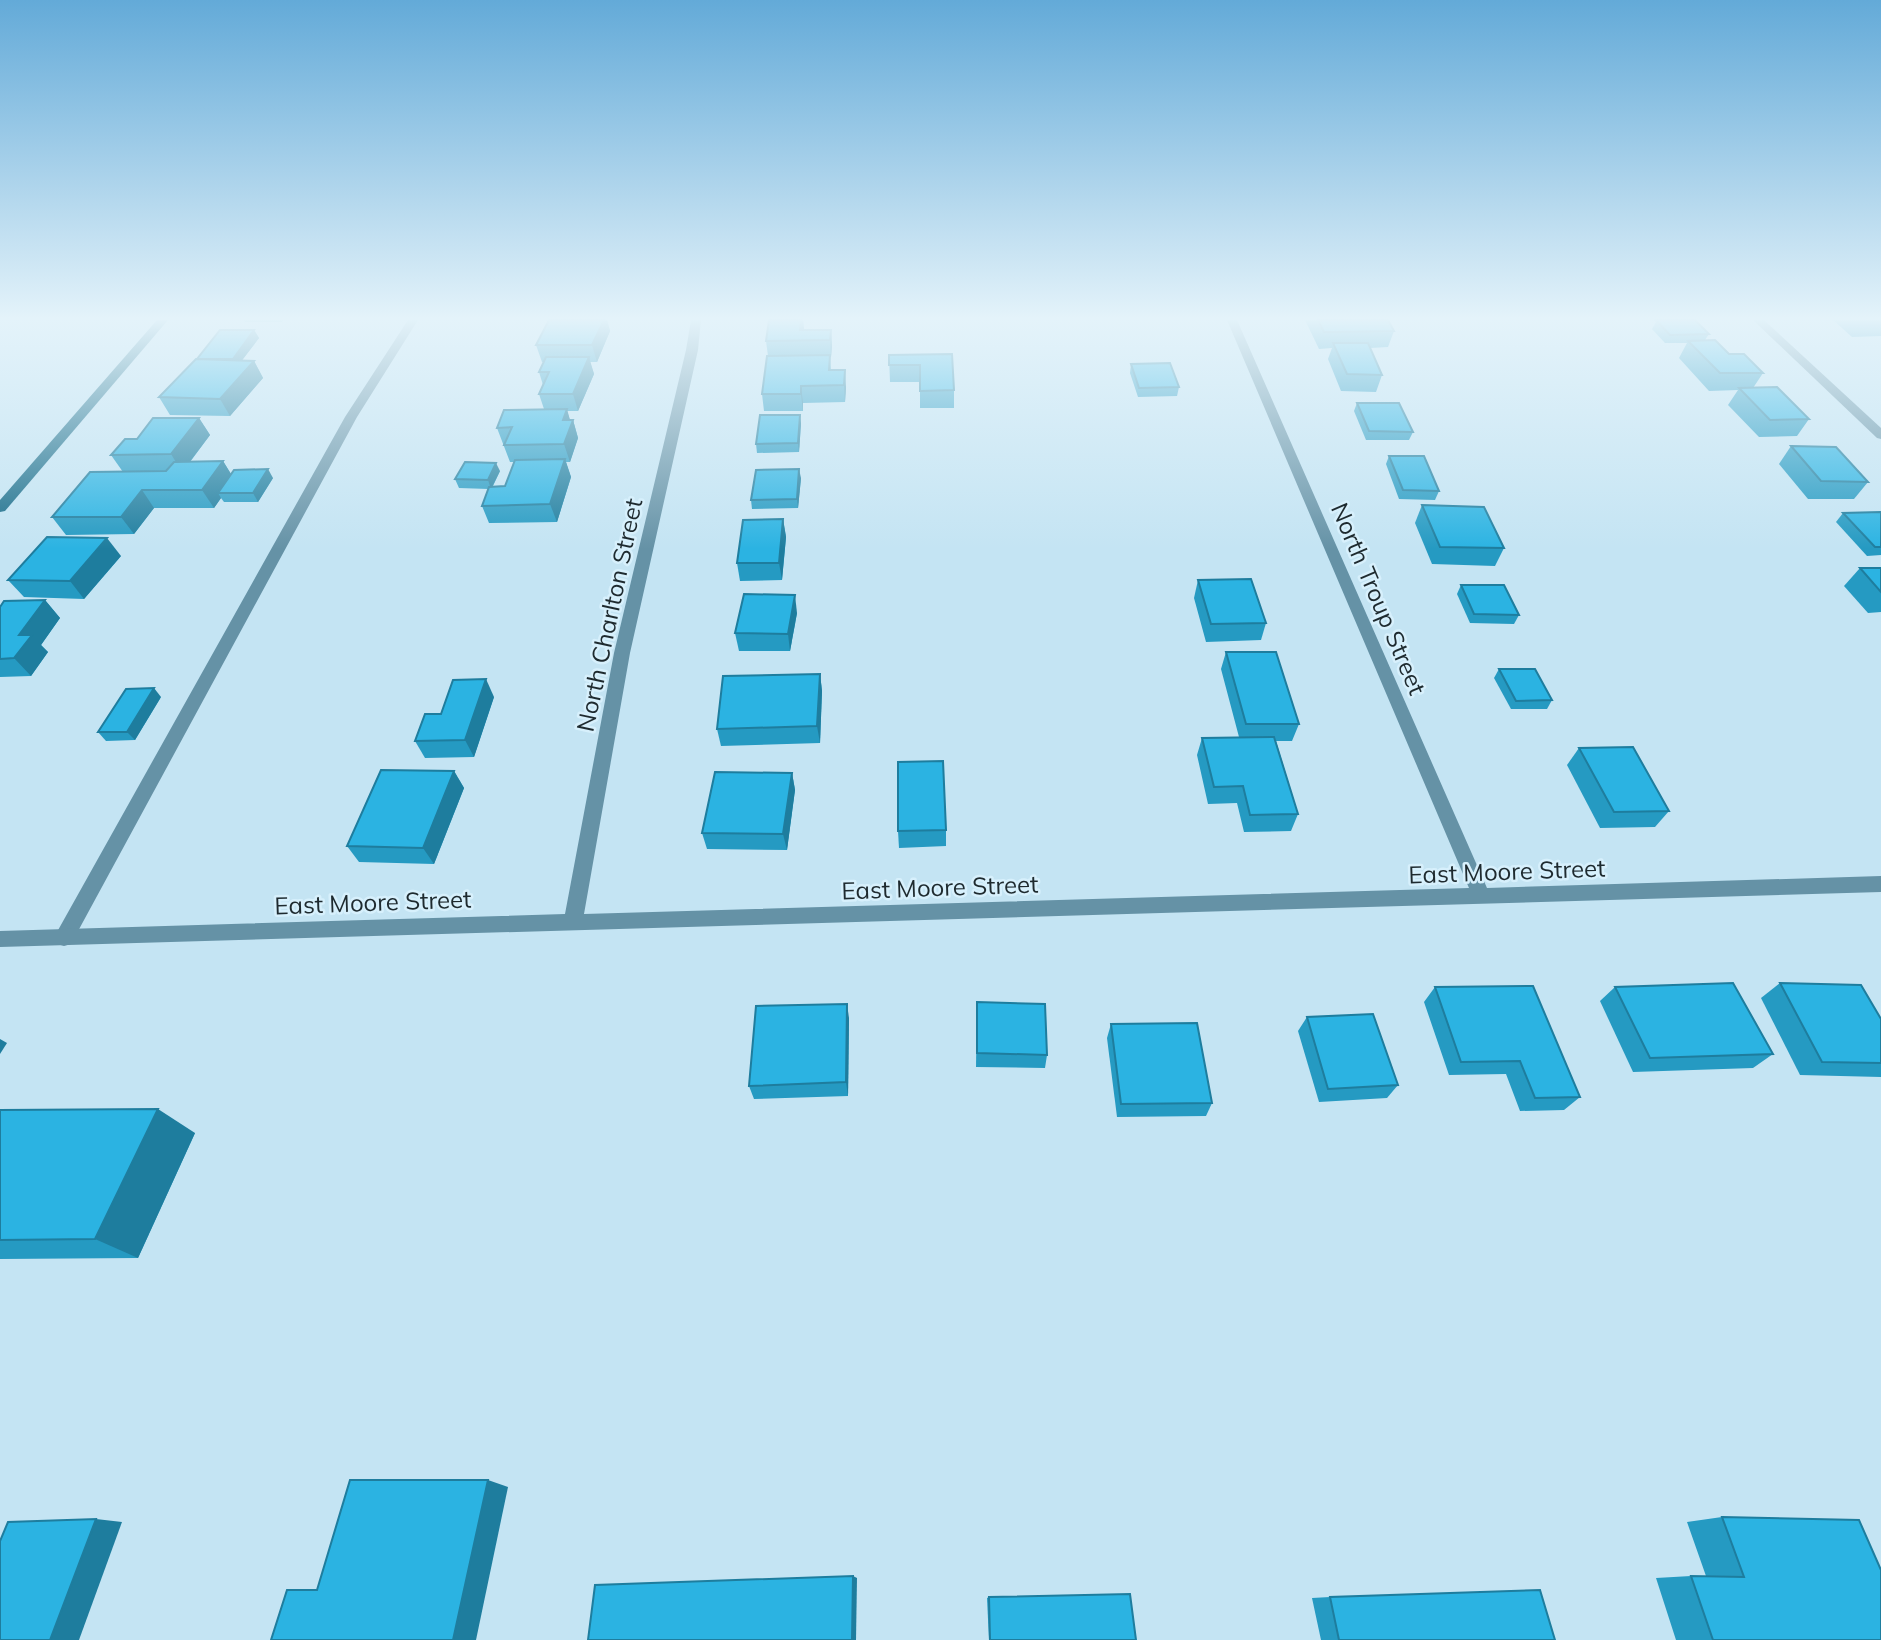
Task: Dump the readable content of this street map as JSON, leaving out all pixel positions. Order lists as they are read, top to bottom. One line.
{"streets":{"street":["North Troup Street","North Charlton Street","East Moore Street"]},"crossings":[["North Troup Street","East Moore Street"],["North Charlton Street","East Moore Street"]]}
